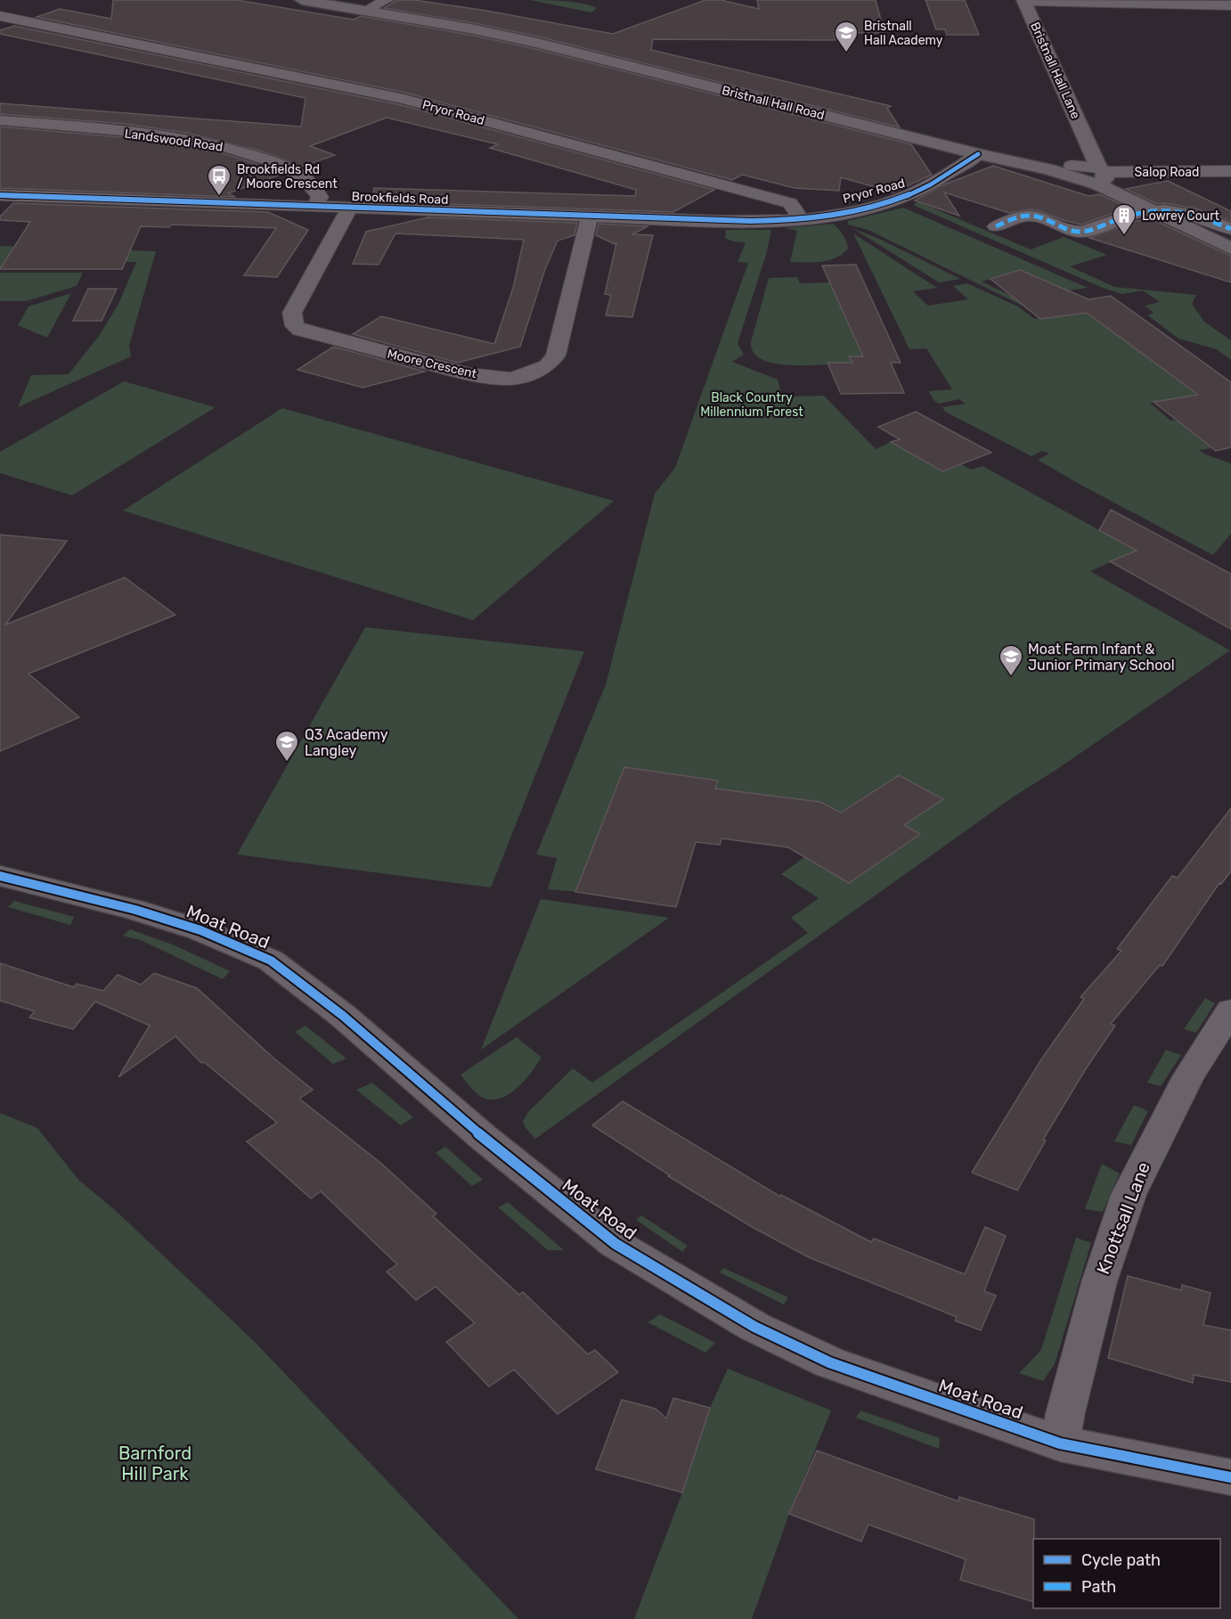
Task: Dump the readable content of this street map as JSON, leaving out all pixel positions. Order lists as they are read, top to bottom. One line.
{"streets":{"street":["Bristnall Hall Lane","Bristnall Hall Road","Pryor Road","Landswood Road","Salop Road","Brookfields Road","Moore Crescent","Moat Road","Knottsall Lane"]},"crossings":[["Bristnall Hall Lane","Bristnall Hall Road"],["Bristnall Hall Lane","Salop Road"],["Bristnall Hall Road","Pryor Road"],["Bristnall Hall Road","Salop Road"],["Pryor Road","Brookfields Road"],["Landswood Road","Brookfields Road"],["Brookfields Road","Moore Crescent"],["Moat Road","Knottsall Lane"]],"parks":["Black Country Millennium Forest","Barnford Hill Park"],"places":{"school or university":["Bristnall Hall Academy","Moat Farm Infant & Junior Primary School","Q3 Academy Langley"],"bus stop":["Brookfields Rd / Moore Crescent"],"building":["Lowrey Court"]},"legend":["Cycle path","Path"]}
